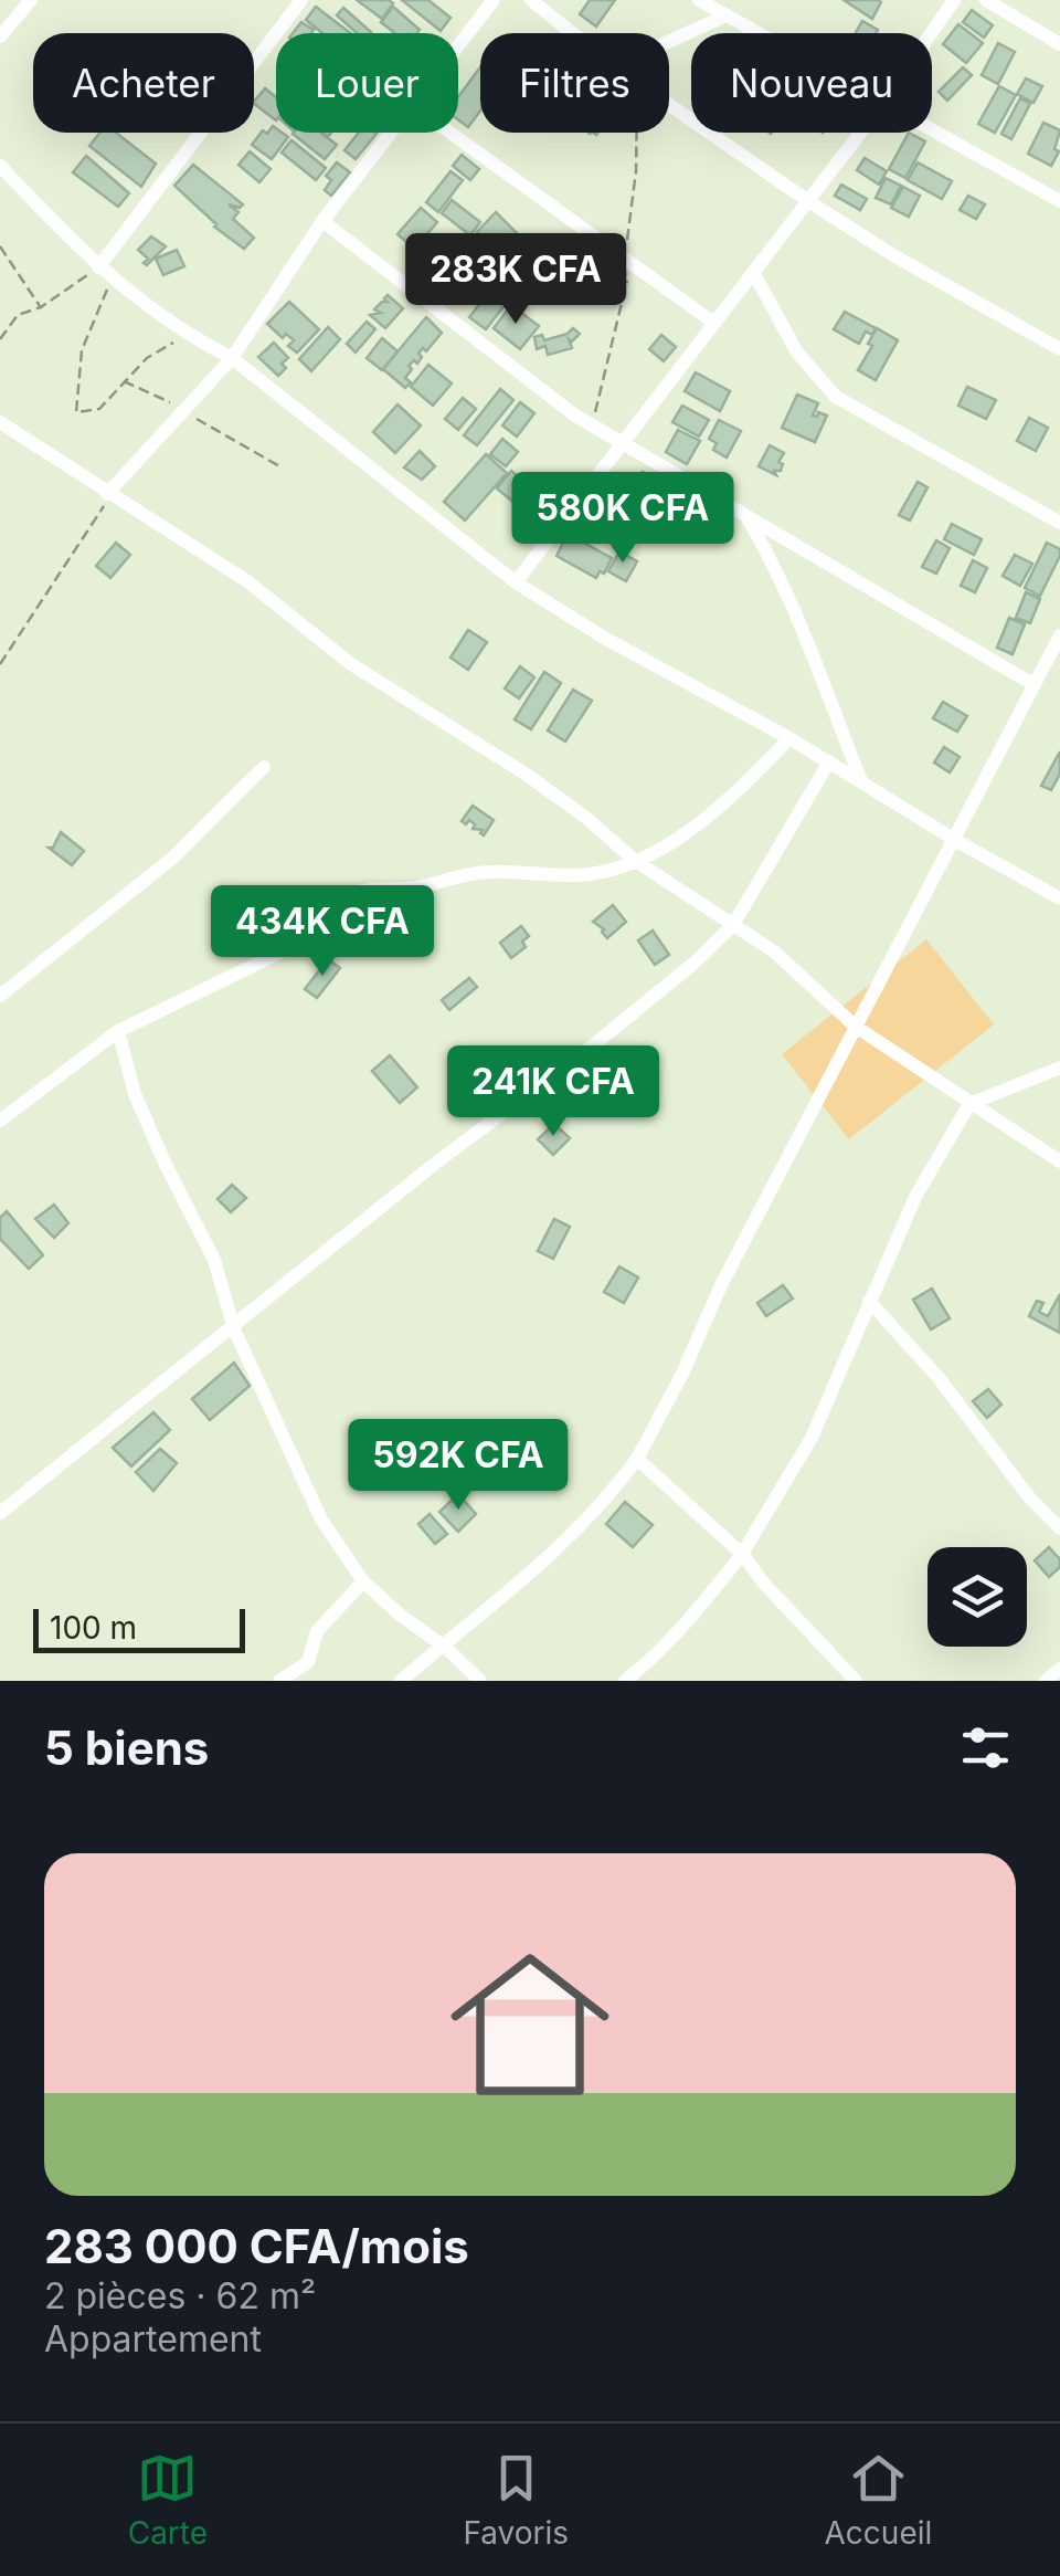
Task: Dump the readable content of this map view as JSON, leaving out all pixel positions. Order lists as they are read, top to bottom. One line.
{"scale_bar":"100 m","page":{"chip":["Acheter","Louer","Filtres","Nouveau"],"price":["283K CFA","580K CFA","434K CFA","241K CFA","592K CFA"],"scale":"100 m","heading":"5 biens","list":[{"name":"283 000 CFA/mois","note":"2 pièces · 62 m² · Appartement"}],"tabs":["Carte","Favoris","Accueil"]}}
